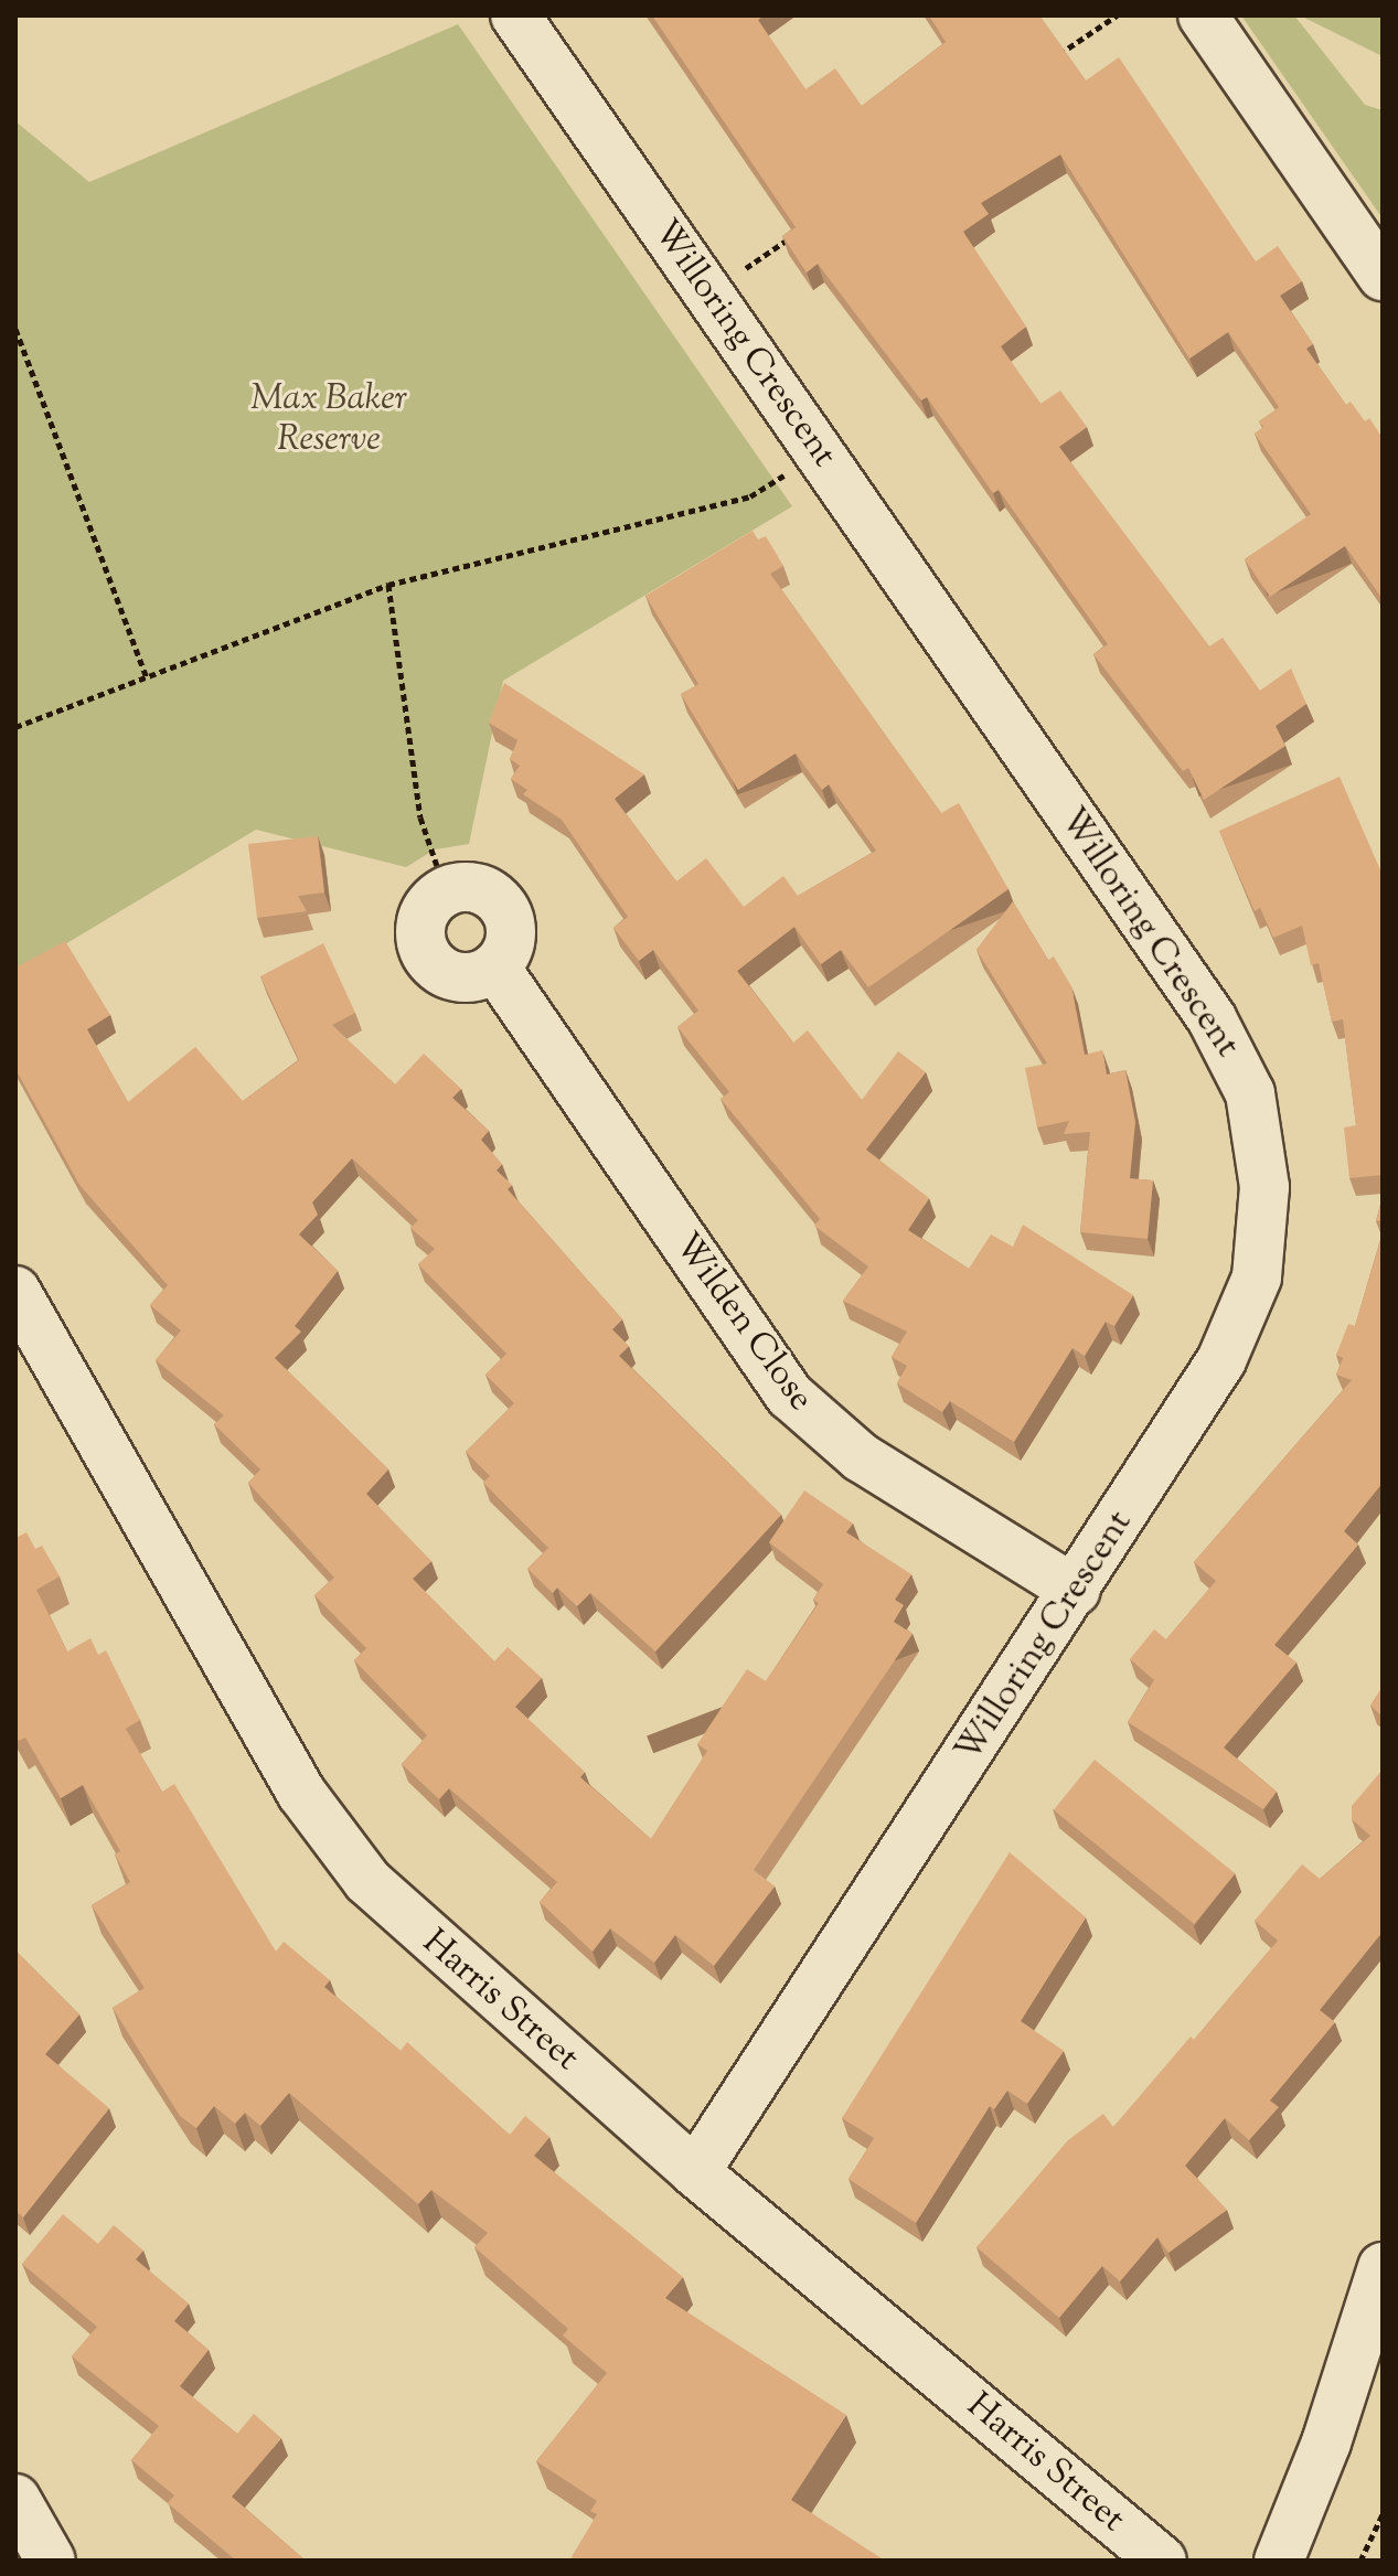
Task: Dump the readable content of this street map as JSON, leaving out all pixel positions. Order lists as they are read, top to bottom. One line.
{"streets":{"street":["Willoring Crescent","Wilden Close","Harris Street"]},"crossings":[["Willoring Crescent","Wilden Close"],["Willoring Crescent","Harris Street"]],"parks":["Max Baker Reserve"]}
